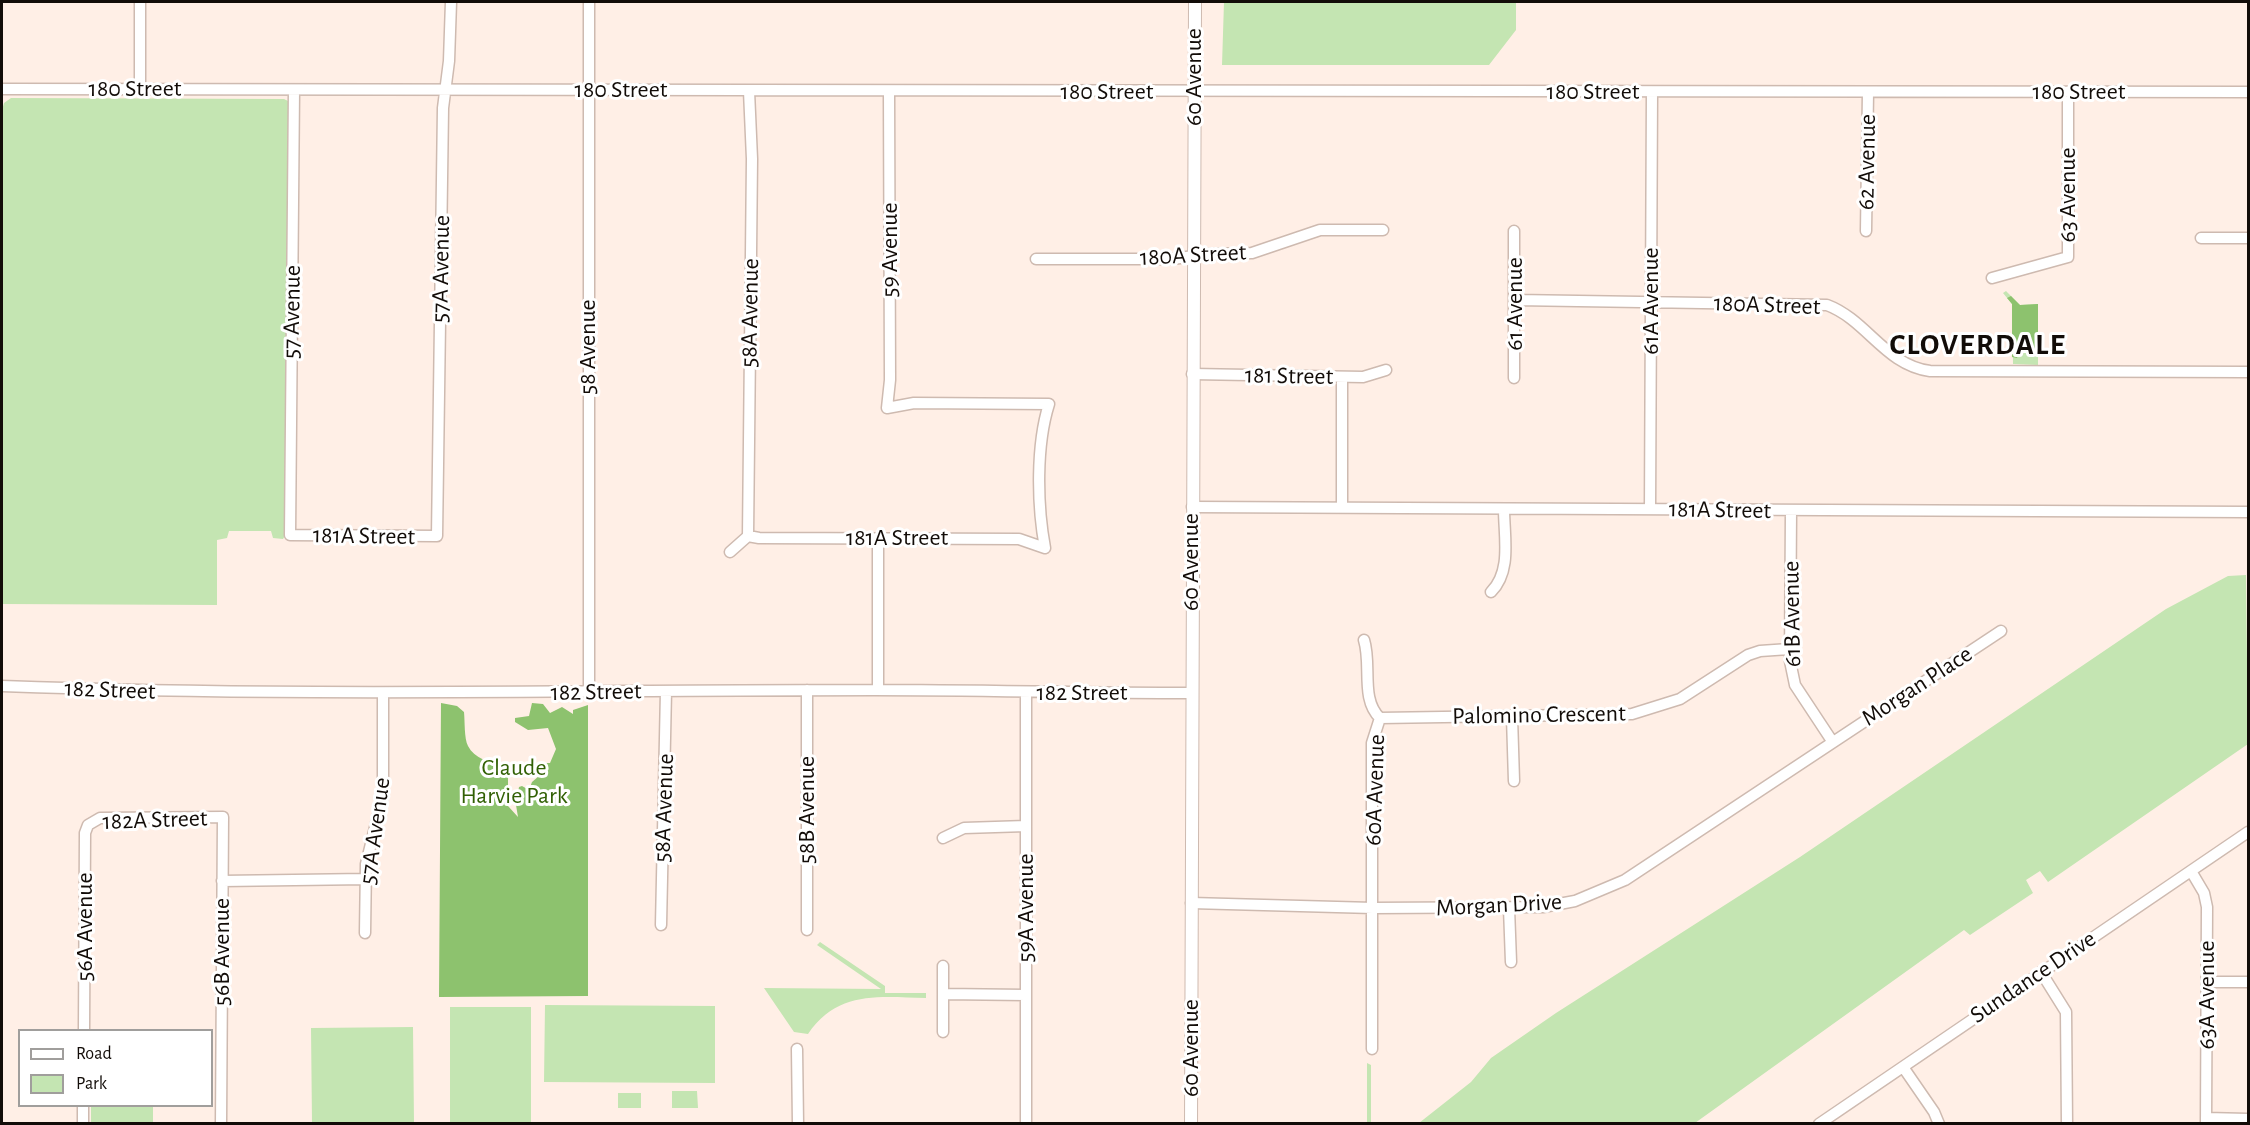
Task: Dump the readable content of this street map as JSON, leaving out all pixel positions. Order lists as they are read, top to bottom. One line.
{"streets":{"main road":["60 Avenue"],"street":["180 Street","62 Avenue","63 Avenue","59 Avenue","180A Street","57A Avenue","61A Avenue","61 Avenue","57 Avenue","58A Avenue","58 Avenue","181 Street","181A Street","61B Avenue","Morgan Place","182 Street","Palomino Crescent","60A Avenue","58B Avenue","182A Street","Morgan Drive","59A Avenue","56A Avenue","56B Avenue","Sundance Drive","63A Avenue"]},"crossings":[["60 Avenue","180 Street"],["60 Avenue","180A Street"],["60 Avenue","181 Street"],["60 Avenue","181A Street"],["60 Avenue","182 Street"],["60 Avenue","Morgan Drive"],["180 Street","62 Avenue"],["180 Street","63 Avenue"],["180 Street","59 Avenue"],["180 Street","57A Avenue"],["180 Street","61A Avenue"],["180 Street","57 Avenue"],["180 Street","58A Avenue"],["180 Street","58 Avenue"],["59 Avenue","181A Street"],["180A Street","61A Avenue"],["180A Street","61 Avenue"],["57A Avenue","181A Street"],["57A Avenue","182 Street"],["61A Avenue","181A Street"],["57 Avenue","181A Street"],["58A Avenue","181A Street"],["58A Avenue","182 Street"],["58 Avenue","182 Street"],["181A Street","61B Avenue"],["61B Avenue","Morgan Place"],["61B Avenue","Palomino Crescent"],["61B Avenue","Morgan Drive"],["Morgan Place","Morgan Drive"],["182 Street","58B Avenue"],["182 Street","59A Avenue"],["Palomino Crescent","60A Avenue"],["60A Avenue","Morgan Drive"],["182A Street","56A Avenue"],["182A Street","56B Avenue"],["Sundance Drive","63A Avenue"]],"districts":["CLOVERDALE"],"parks":["Claude Harvie Park"],"legend":["Road","Park"]}
